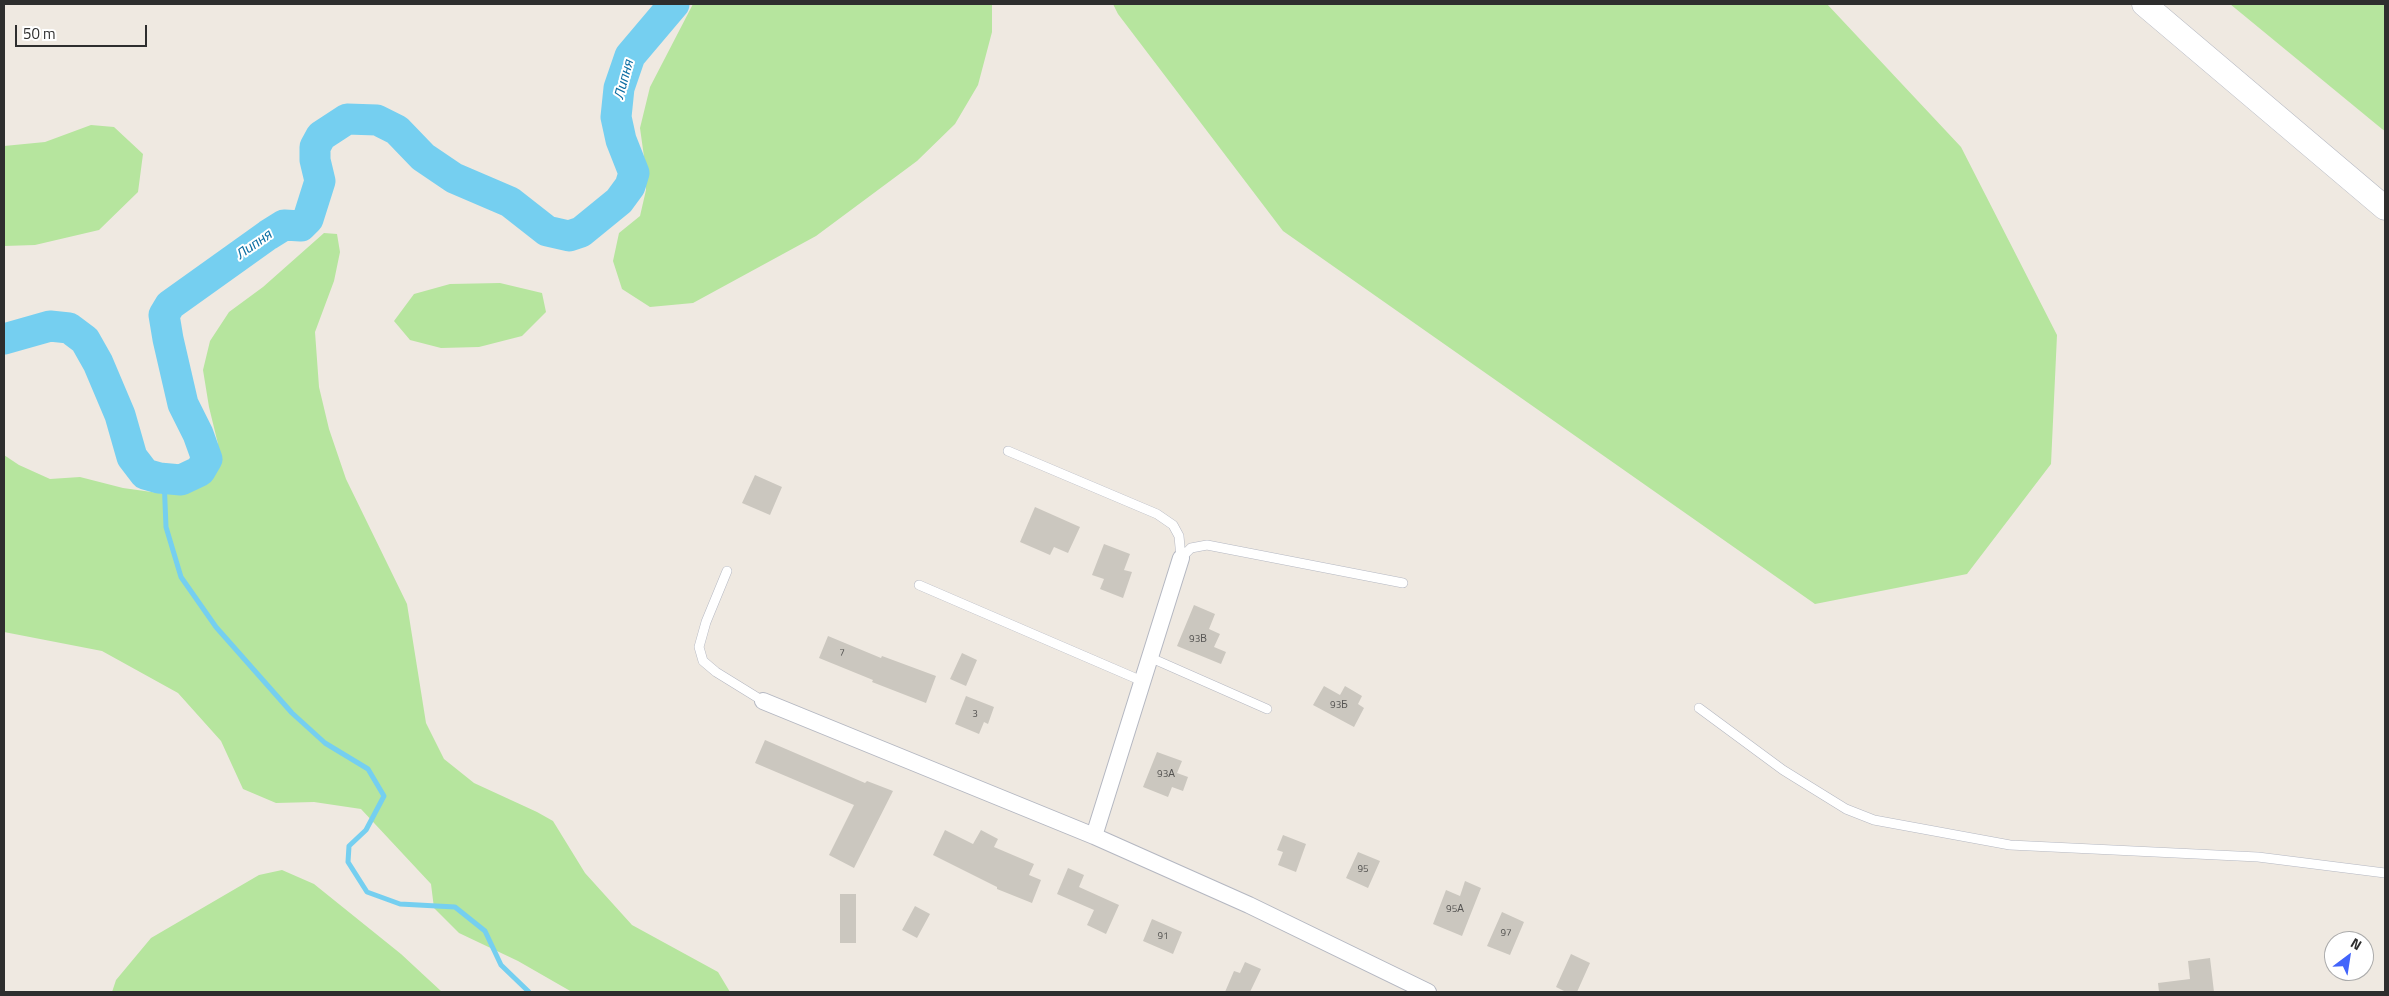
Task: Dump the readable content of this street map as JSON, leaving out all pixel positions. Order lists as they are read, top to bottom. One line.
{"water":["Липня"],"house_numbers":["93В","7","93Б","3","93А","95","95А","97","91"],"scale_bar":"50 m","north":"top right"}
